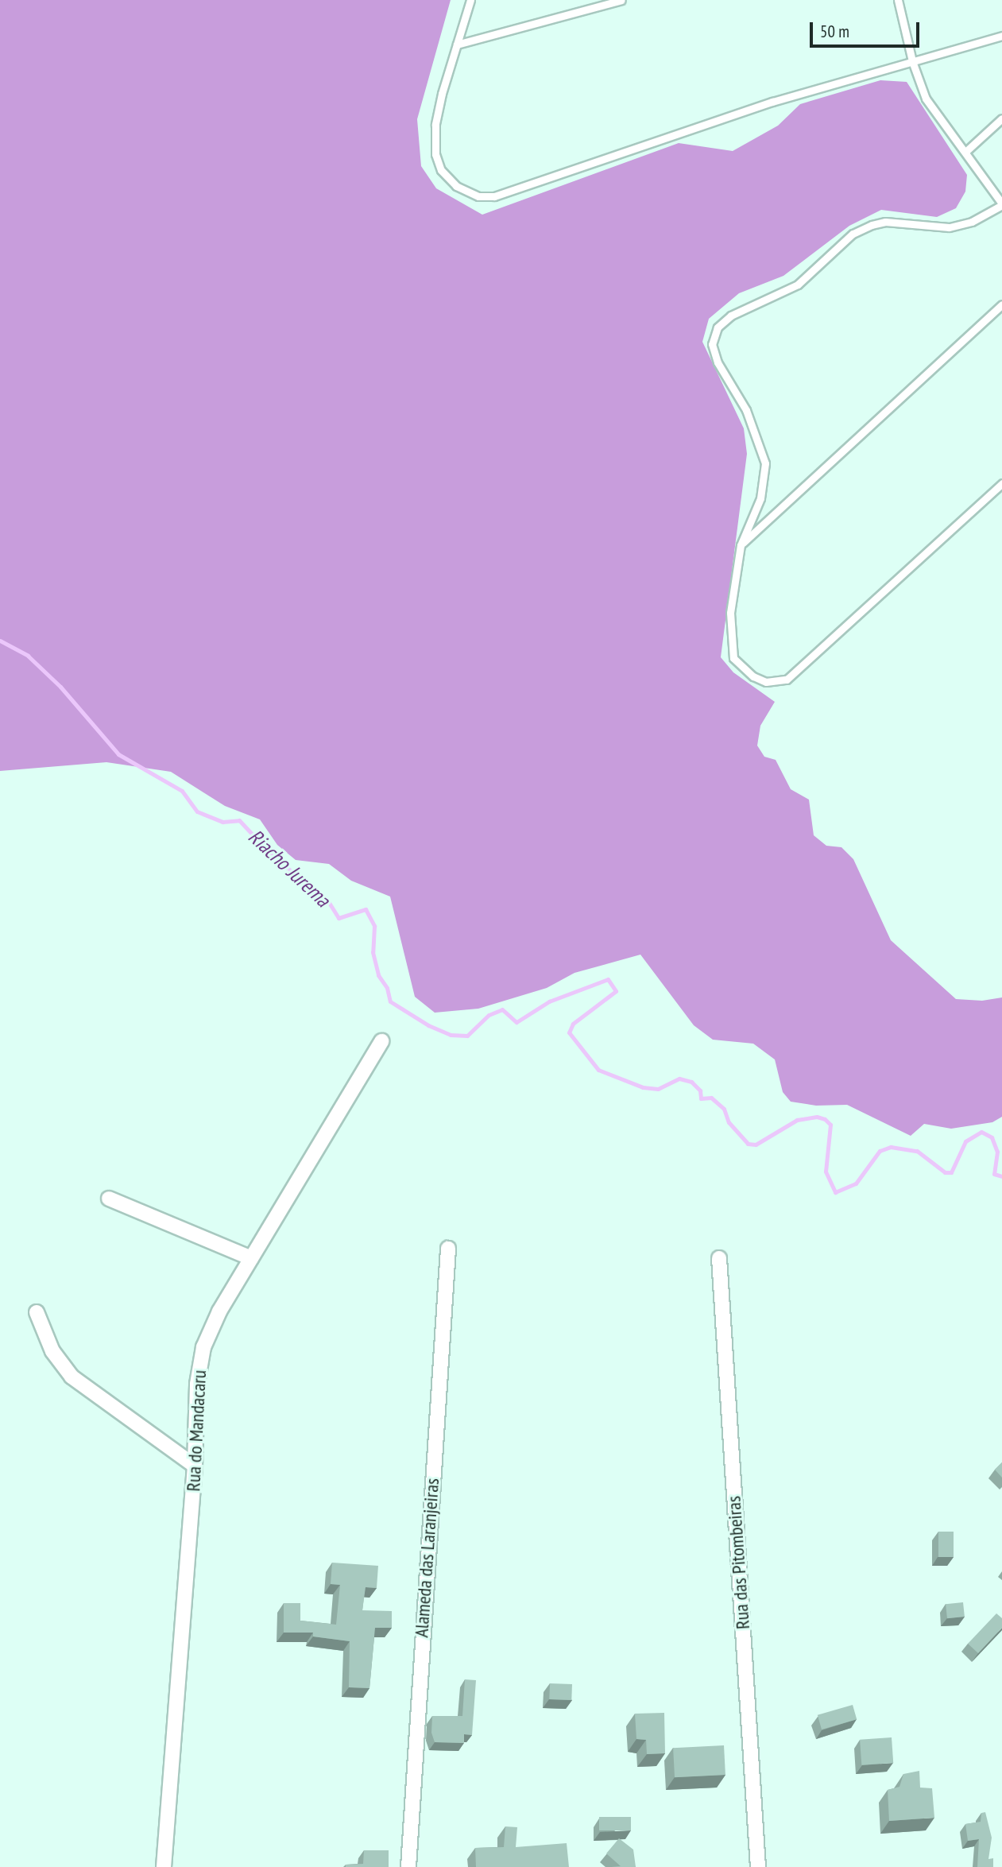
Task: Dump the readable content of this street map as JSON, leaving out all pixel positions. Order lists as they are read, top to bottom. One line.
{"streets":{"street":["Rua do Mandacaru","Alameda das Laranjeiras","Rua das Pitombeiras"]},"water":["Riacho Jurema"],"scale_bar":"50 m"}
